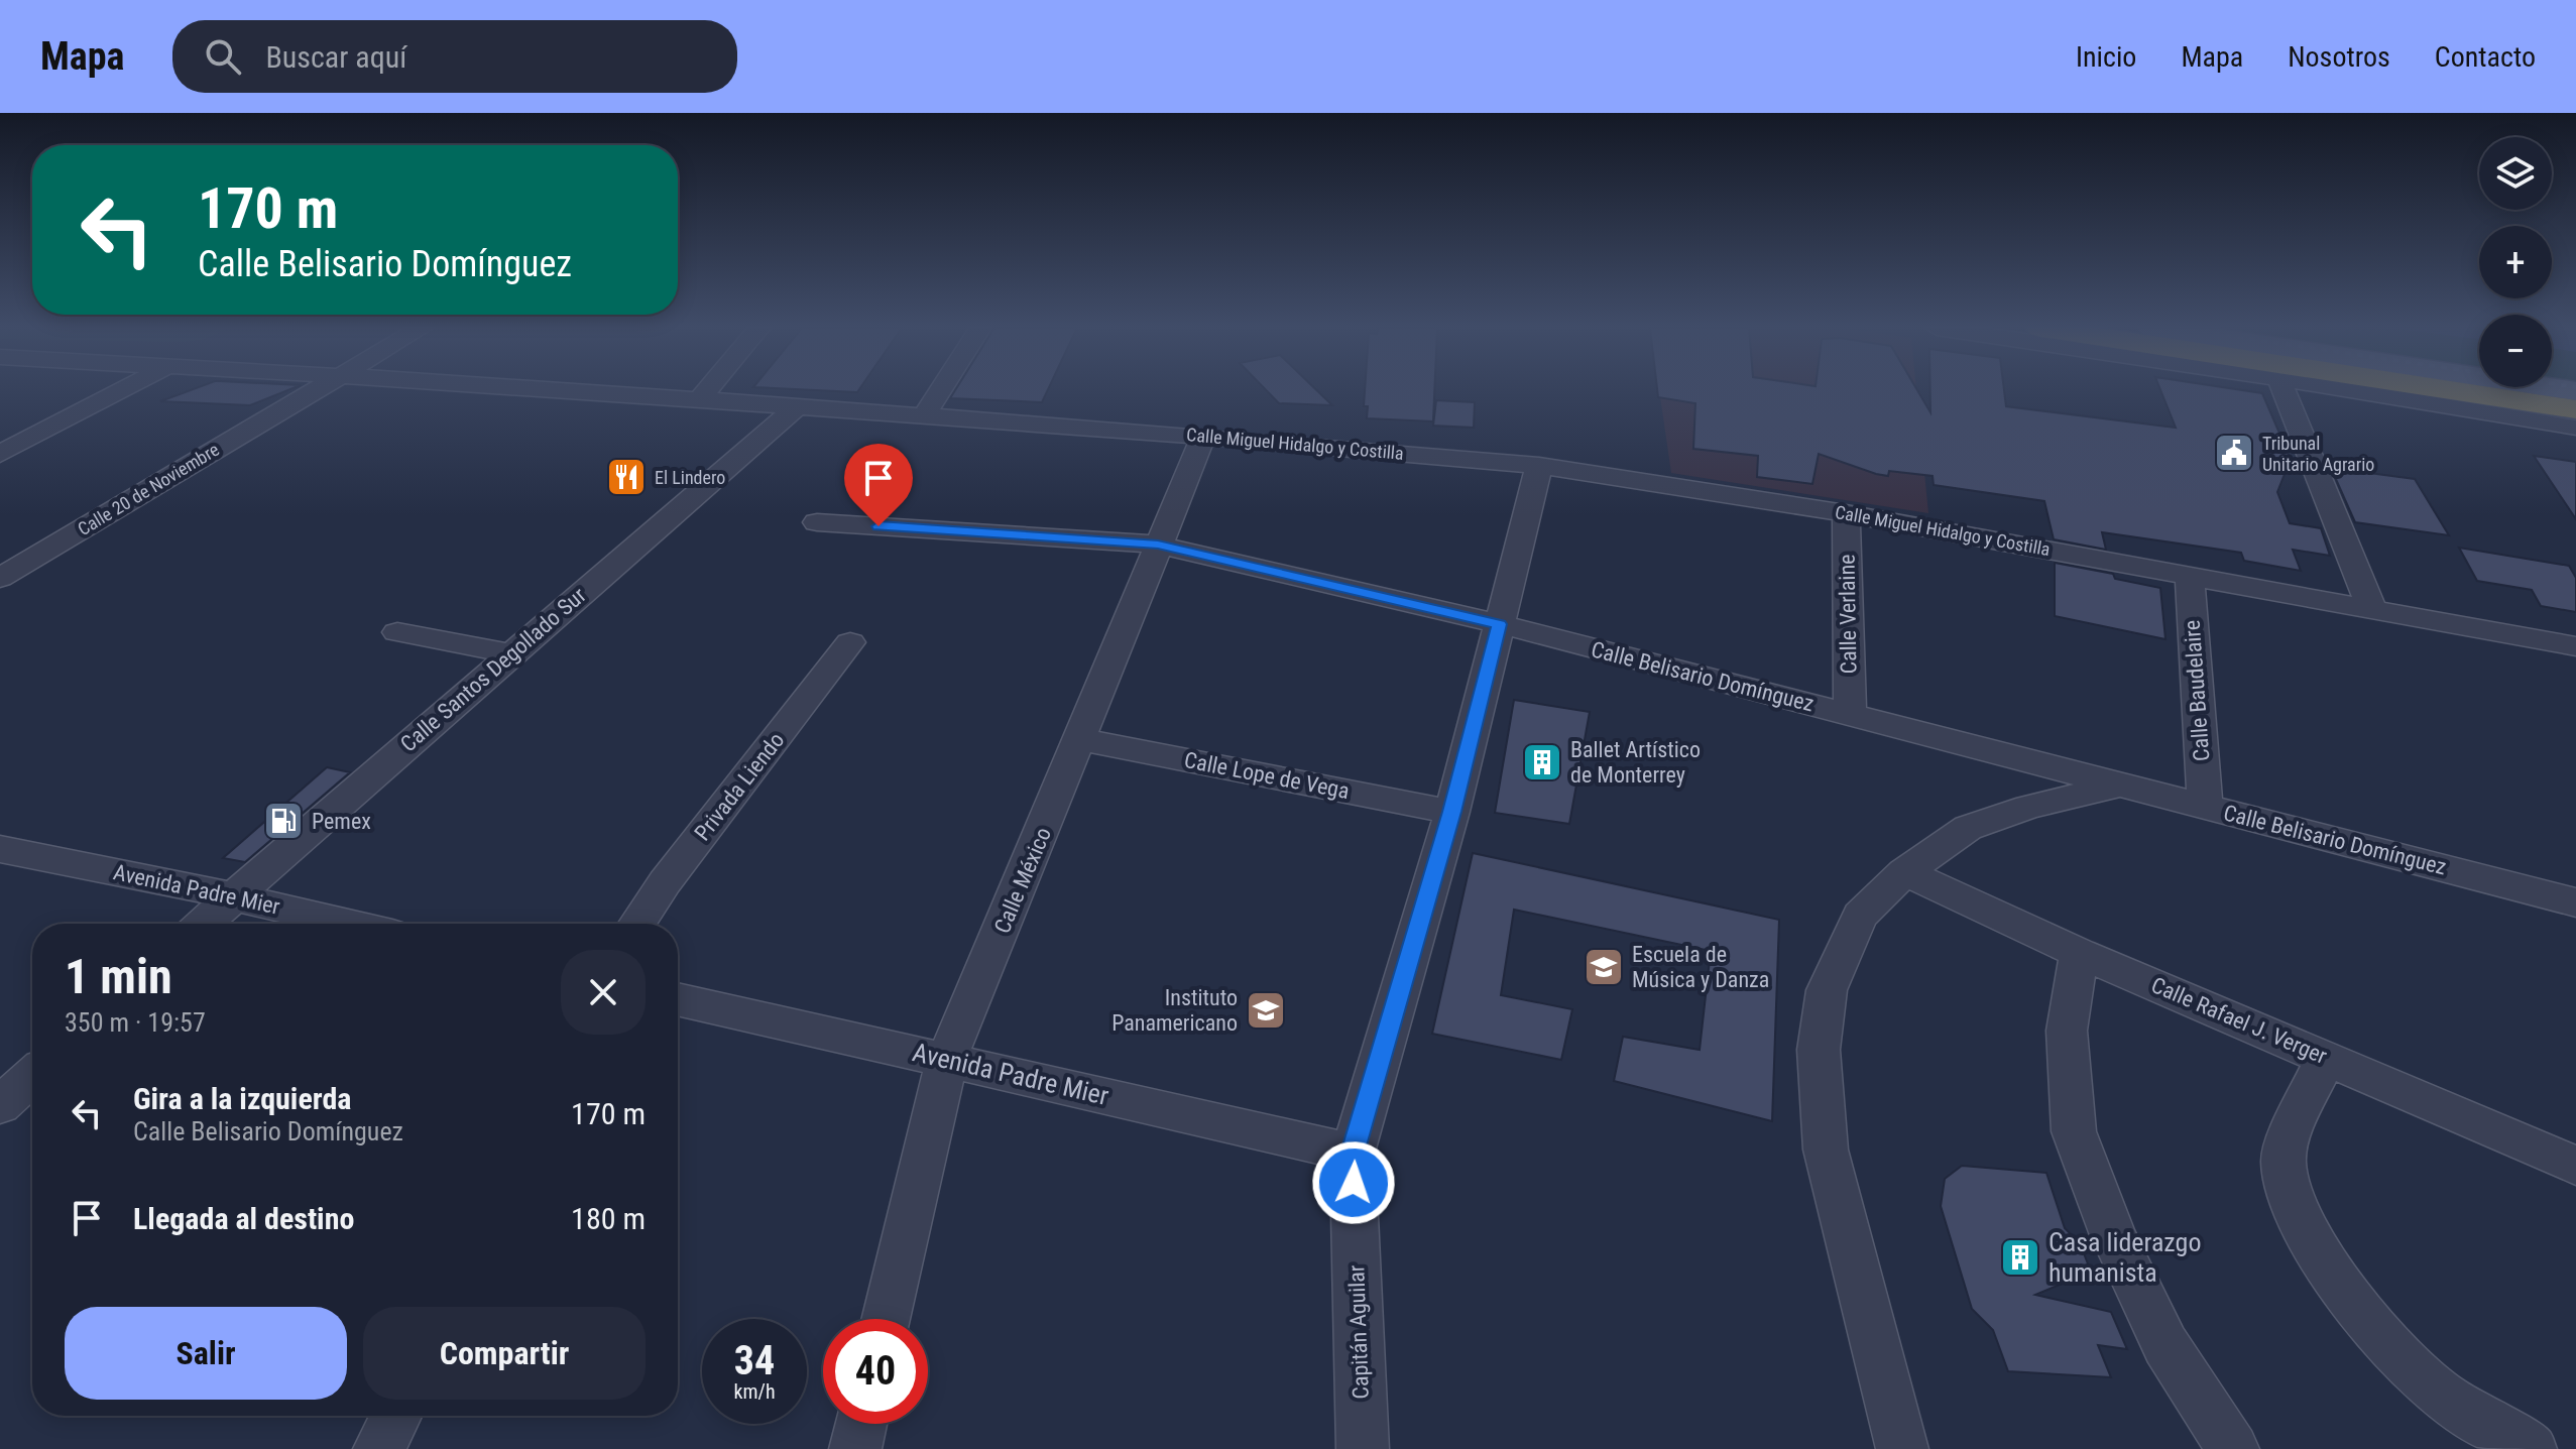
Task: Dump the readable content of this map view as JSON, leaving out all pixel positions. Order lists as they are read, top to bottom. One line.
{"streets":{"street":["Calle Miguel Hidalgo y Costilla","Calle 20 de Noviembre","Calle Verlaine","Calle Santos Degollado Sur","Calle Belisario Domínguez","Calle Baudelaire","Calle Lope de Vega","Privada Liendo","Calle México","Avenida Padre Mier","Calle Rafael J. Verger","Capitán Aguilar"]},"crossings":[["Calle Miguel Hidalgo y Costilla","Calle Verlaine"],["Calle Miguel Hidalgo y Costilla","Calle Santos Degollado Sur"],["Calle Miguel Hidalgo y Costilla","Calle Baudelaire"],["Calle Miguel Hidalgo y Costilla","Calle México"],["Calle Miguel Hidalgo y Costilla","Capitán Aguilar"],["Calle Verlaine","Calle Belisario Domínguez"],["Calle Santos Degollado Sur","Avenida Padre Mier"],["Calle Belisario Domínguez","Calle Baudelaire"],["Calle Belisario Domínguez","Calle México"],["Calle Belisario Domínguez","Capitán Aguilar"],["Calle Lope de Vega","Calle México"],["Calle Lope de Vega","Capitán Aguilar"],["Calle México","Avenida Padre Mier"],["Avenida Padre Mier","Capitán Aguilar"]],"places":{"public building":["Tribunal Unitario Agrario"],"restaurant":["El Lindero"],"building":["Ballet Artístico de Monterrey","Casa liderazgo humanista"],"fuel station":["Pemex"],"school or university":["Escuela de Música y Danza","Instituto Panamericano"]},"page":{"header":"Mapa","search":"Buscar aquí","nav":["Inicio","Mapa","Nosotros","Contacto"],"map_buttons":["+","−"],"turn":["170 m","Calle Belisario Domínguez"],"heading":["1 min","350 m · 19:57"],"list":[{"name":"Gira a la izquierda","note":"Calle Belisario Domínguez","value":"170 m"},{"name":"Llegada al destino","value":"180 m"}],"buttons":["Salir","Compartir"],"speed":"34 km/h","limit":"40"}}
